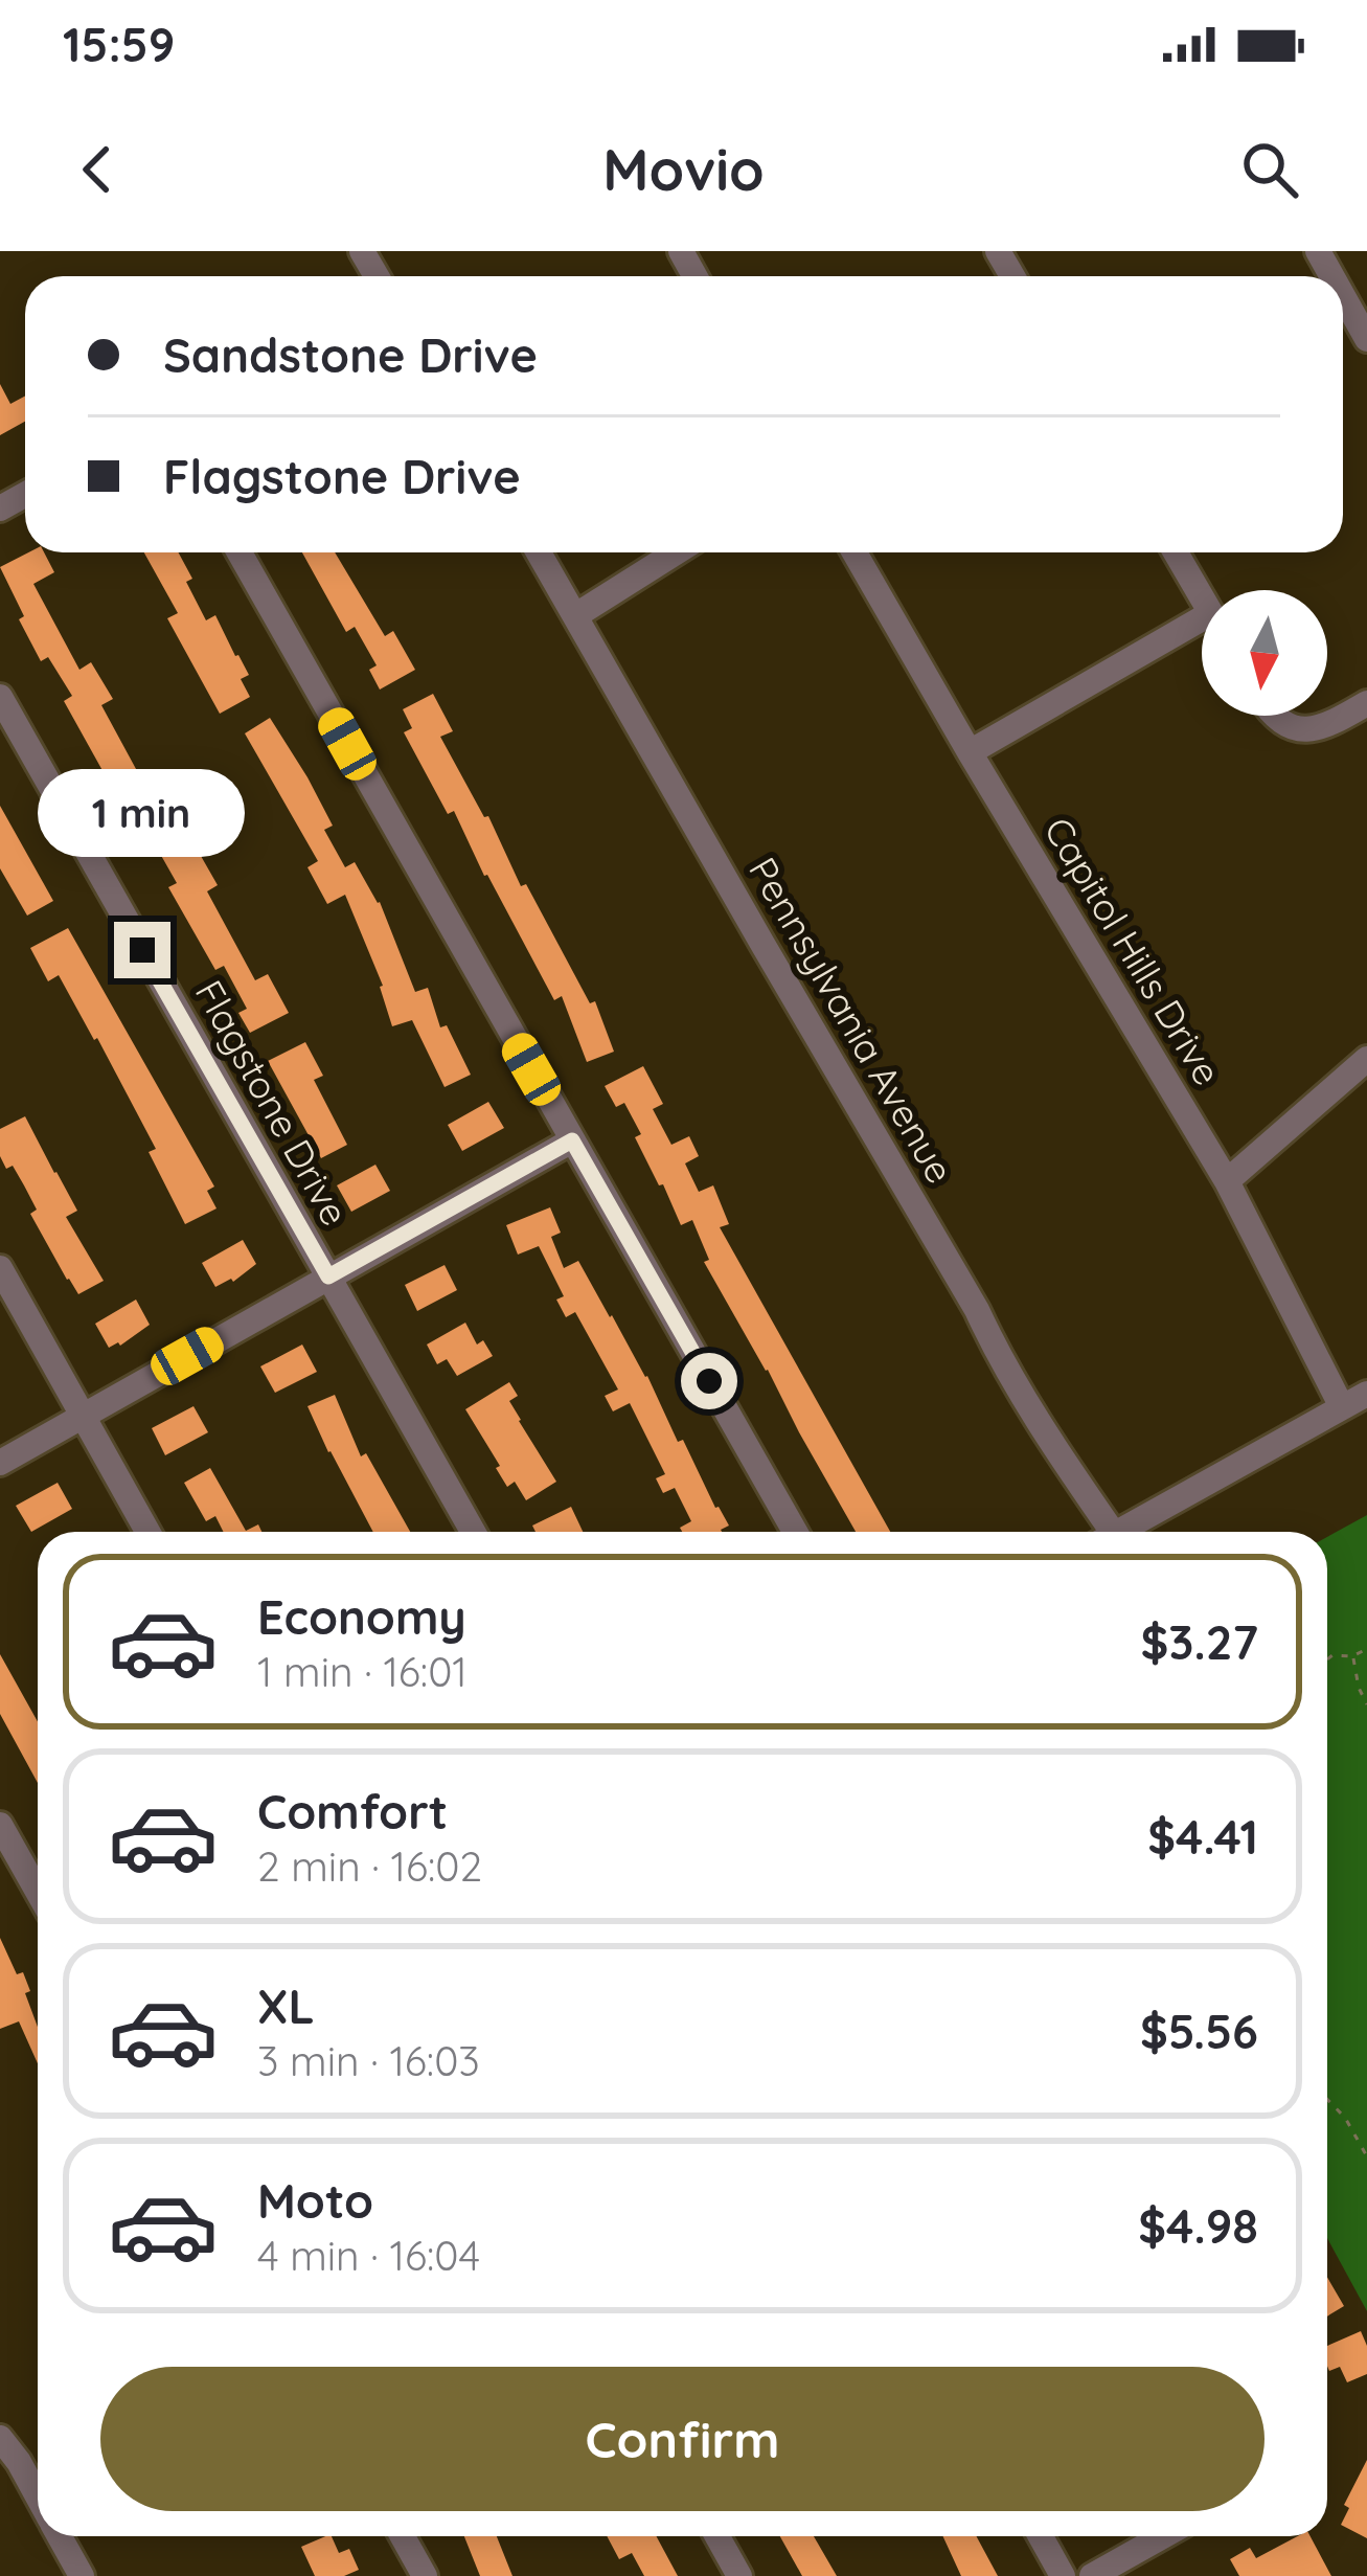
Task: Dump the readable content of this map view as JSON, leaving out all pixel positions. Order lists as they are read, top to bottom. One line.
{"streets":{"street":["Capitol Hills Drive","Pennsylvania Avenue","Flagstone Drive"]},"north":"bottom","page":{"status":"15:59","header":"Movio","banner":["Sandstone Drive","Flagstone Drive"],"bubble":"1 min","list":[{"name":"Economy","note":"1 min · 16:01","value":"$3.27"},{"name":"Comfort","note":"2 min · 16:02","value":"$4.41"},{"name":"XL","note":"3 min · 16:03","value":"$5.56"},{"name":"Moto","note":"4 min · 16:04","value":"$4.98"}],"buttons":"Confirm"}}
